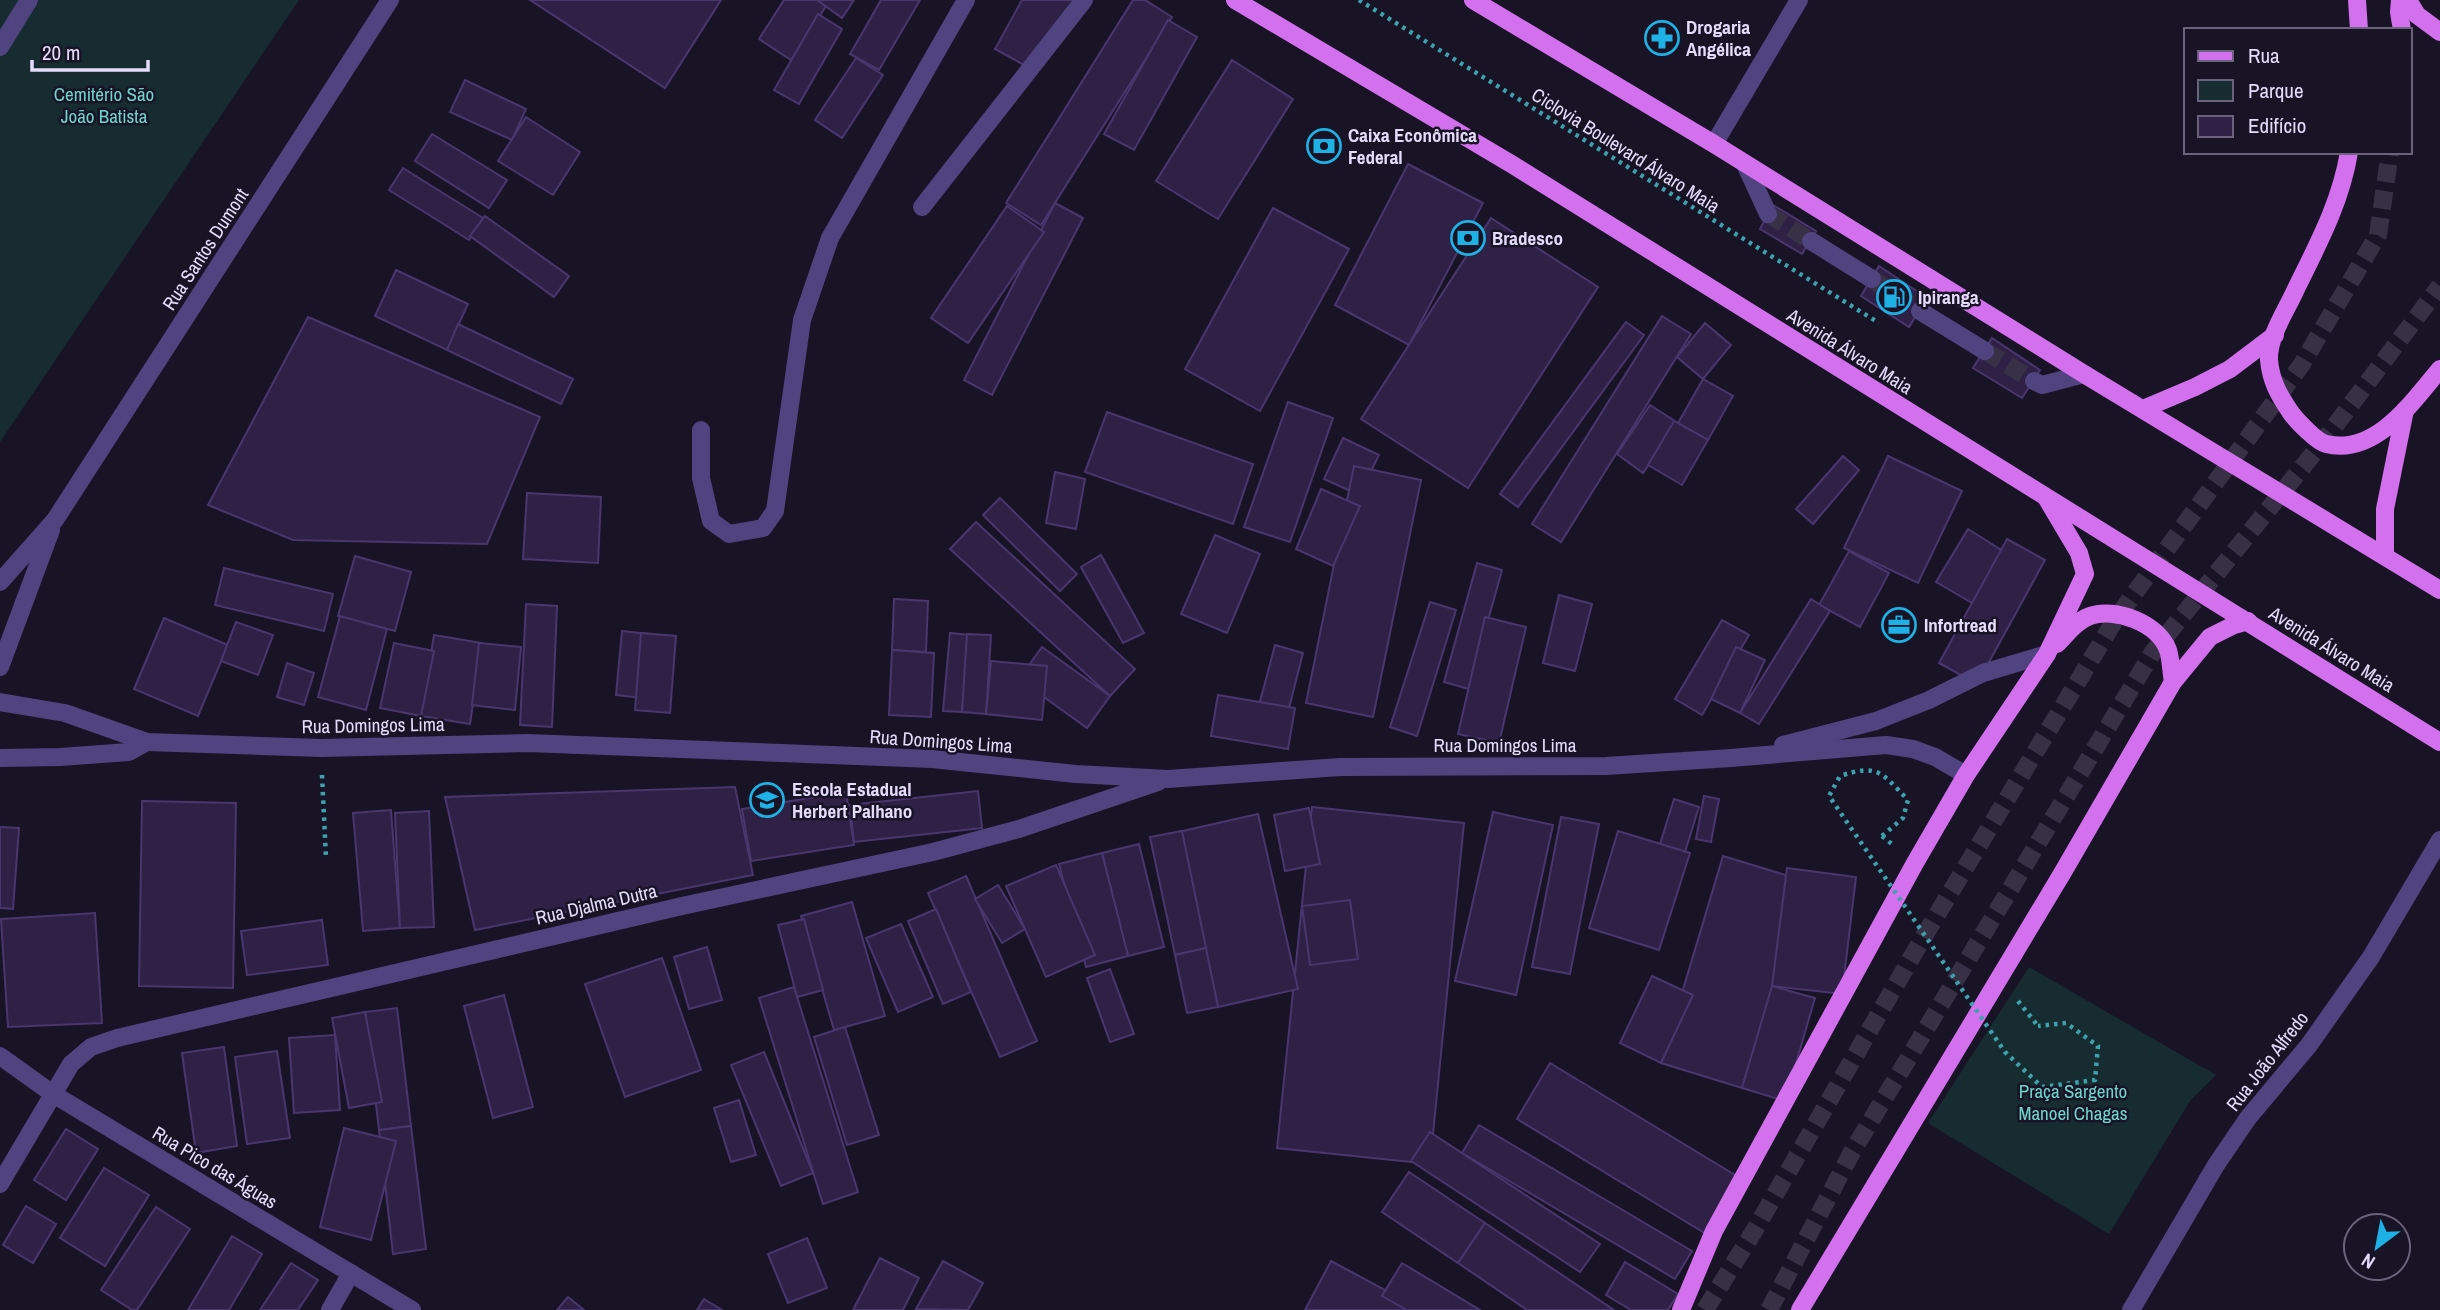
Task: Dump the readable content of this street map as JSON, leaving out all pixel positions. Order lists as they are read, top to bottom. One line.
{"streets":{"main road":["Avenida Álvaro Maia"],"street":["Rua Santos Dumont","Rua Domingos Lima","Rua Djalma Dutra","Rua João Alfredo","Rua Pico das Águas"],"path":["Ciclovia Boulevard Álvaro Maia"]},"crossings":[["Rua Domingos Lima","Rua Djalma Dutra"],["Rua Djalma Dutra","Rua Pico das Águas"]],"parks":["Cemitério São João Batista","Praça Sargento Manoel Chagas"],"places":{"pharmacy":["Drogaria Angélica"],"bank":["Caixa Econômica Federal","Bradesco"],"fuel station":["Ipiranga"],"office":["Infortread"],"school or university":["Escola Estadual Herbert Palhano"]},"legend":["Rua","Parque","Edifício"],"scale_bar":"20 m","north":"bottom left"}
